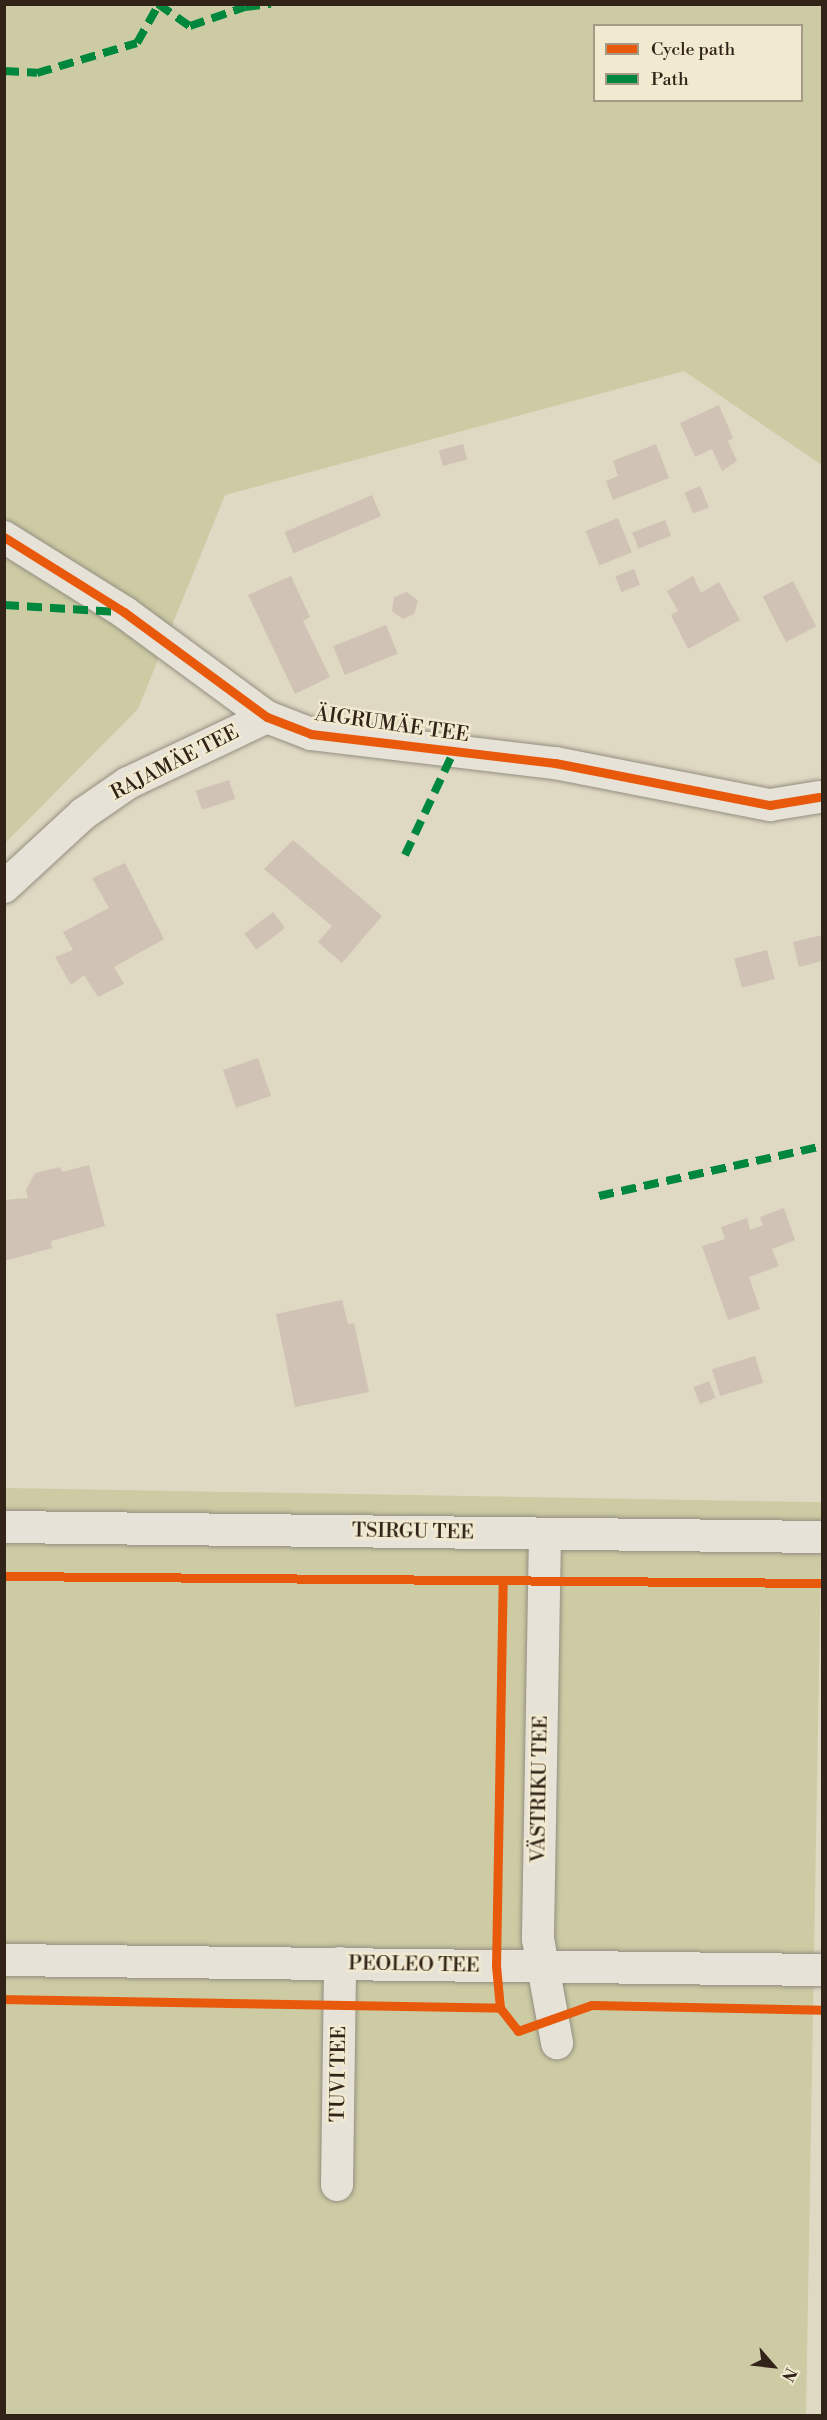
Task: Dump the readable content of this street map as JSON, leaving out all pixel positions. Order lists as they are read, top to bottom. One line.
{"streets":{"street":["ÄIGRUMÄE TEE","RAJAMÄE TEE","TSIRGU TEE","VÄSTRIKU TEE","PEOLEO TEE","TUVI TEE"]},"crossings":[["ÄIGRUMÄE TEE","RAJAMÄE TEE"],["TSIRGU TEE","VÄSTRIKU TEE"],["VÄSTRIKU TEE","PEOLEO TEE"],["PEOLEO TEE","TUVI TEE"]],"legend":["Cycle path","Path"],"north":"bottom right"}
